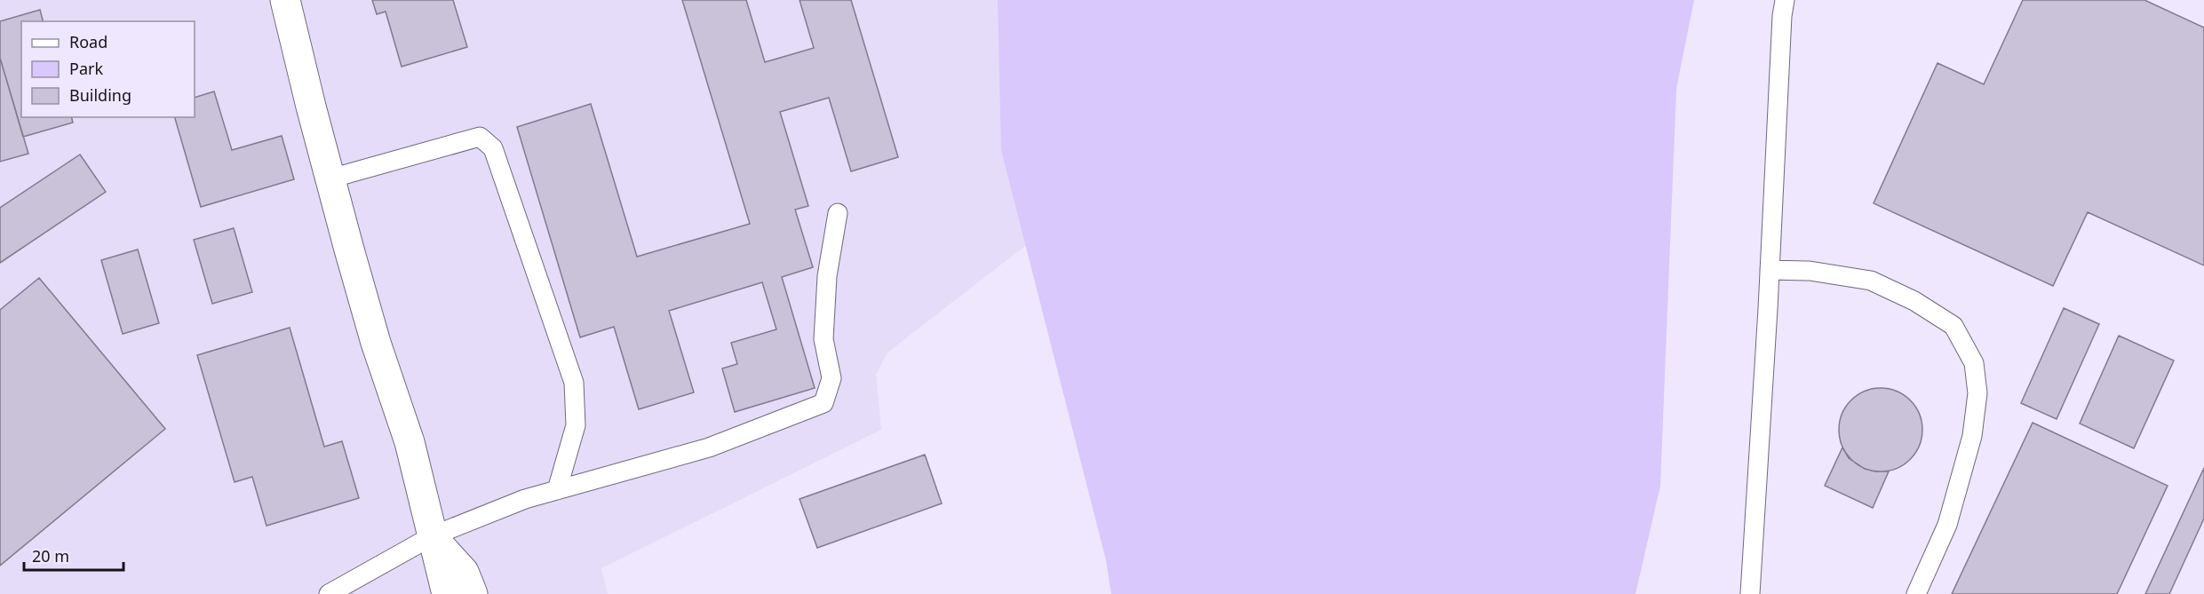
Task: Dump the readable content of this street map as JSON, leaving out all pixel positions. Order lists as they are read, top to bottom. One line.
{"legend":["Road","Park","Building"],"scale_bar":"20 m"}
